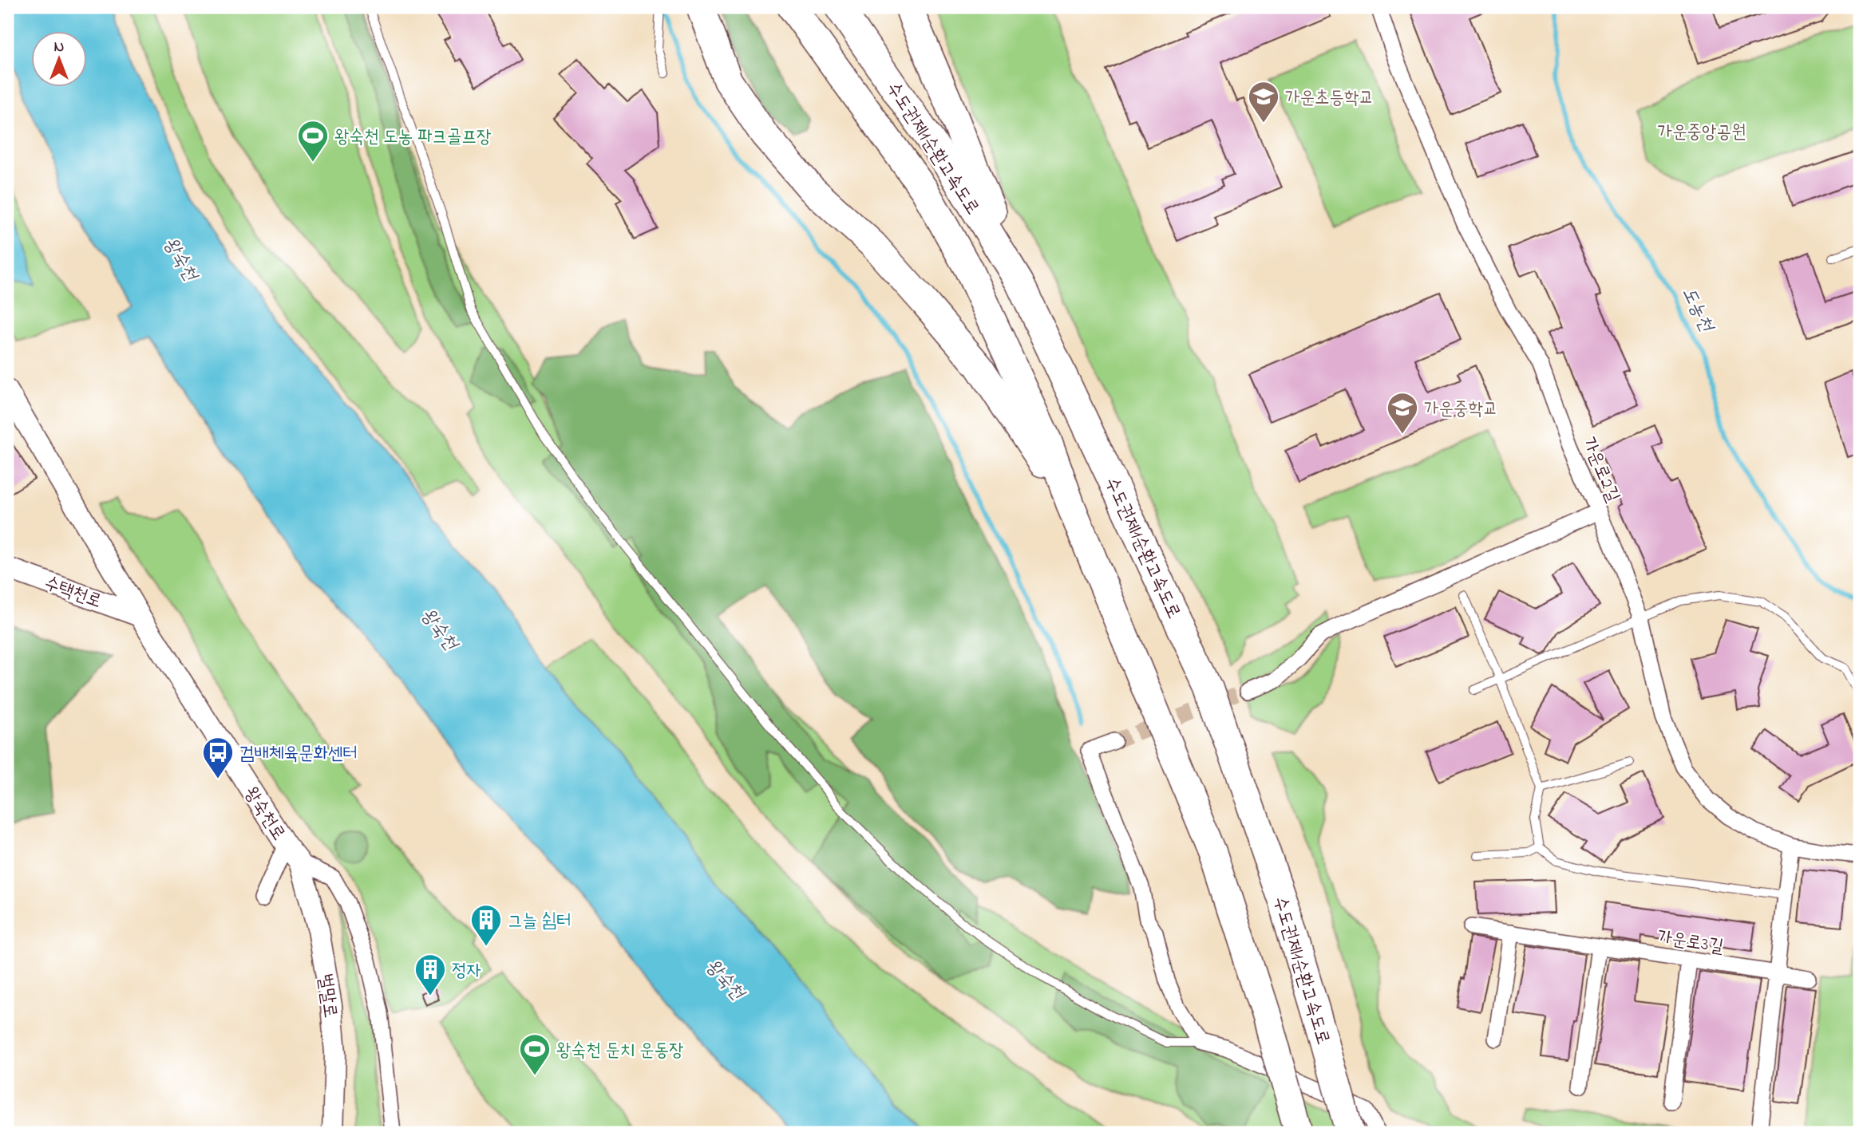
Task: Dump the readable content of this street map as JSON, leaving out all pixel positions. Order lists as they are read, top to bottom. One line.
{"streets":{"highway":["수도권제1순환고속도로"],"street":["가운로2길","수택천로","왕숙천로","가운로3길","벌말로"]},"crossings":[["수택천로","왕숙천로"],["왕숙천로","벌말로"]],"water":["왕숙천","도농천"],"parks":["가운중앙공원"],"places":{"school or university":["가운초등학교","가운중학교"],"sports":["왕숙천 도농 파크골프장","왕숙천 둔치 운동장"],"bus stop":["검배체육문화센터"],"building":["그늘 쉼터","정자"]},"north":"top"}
